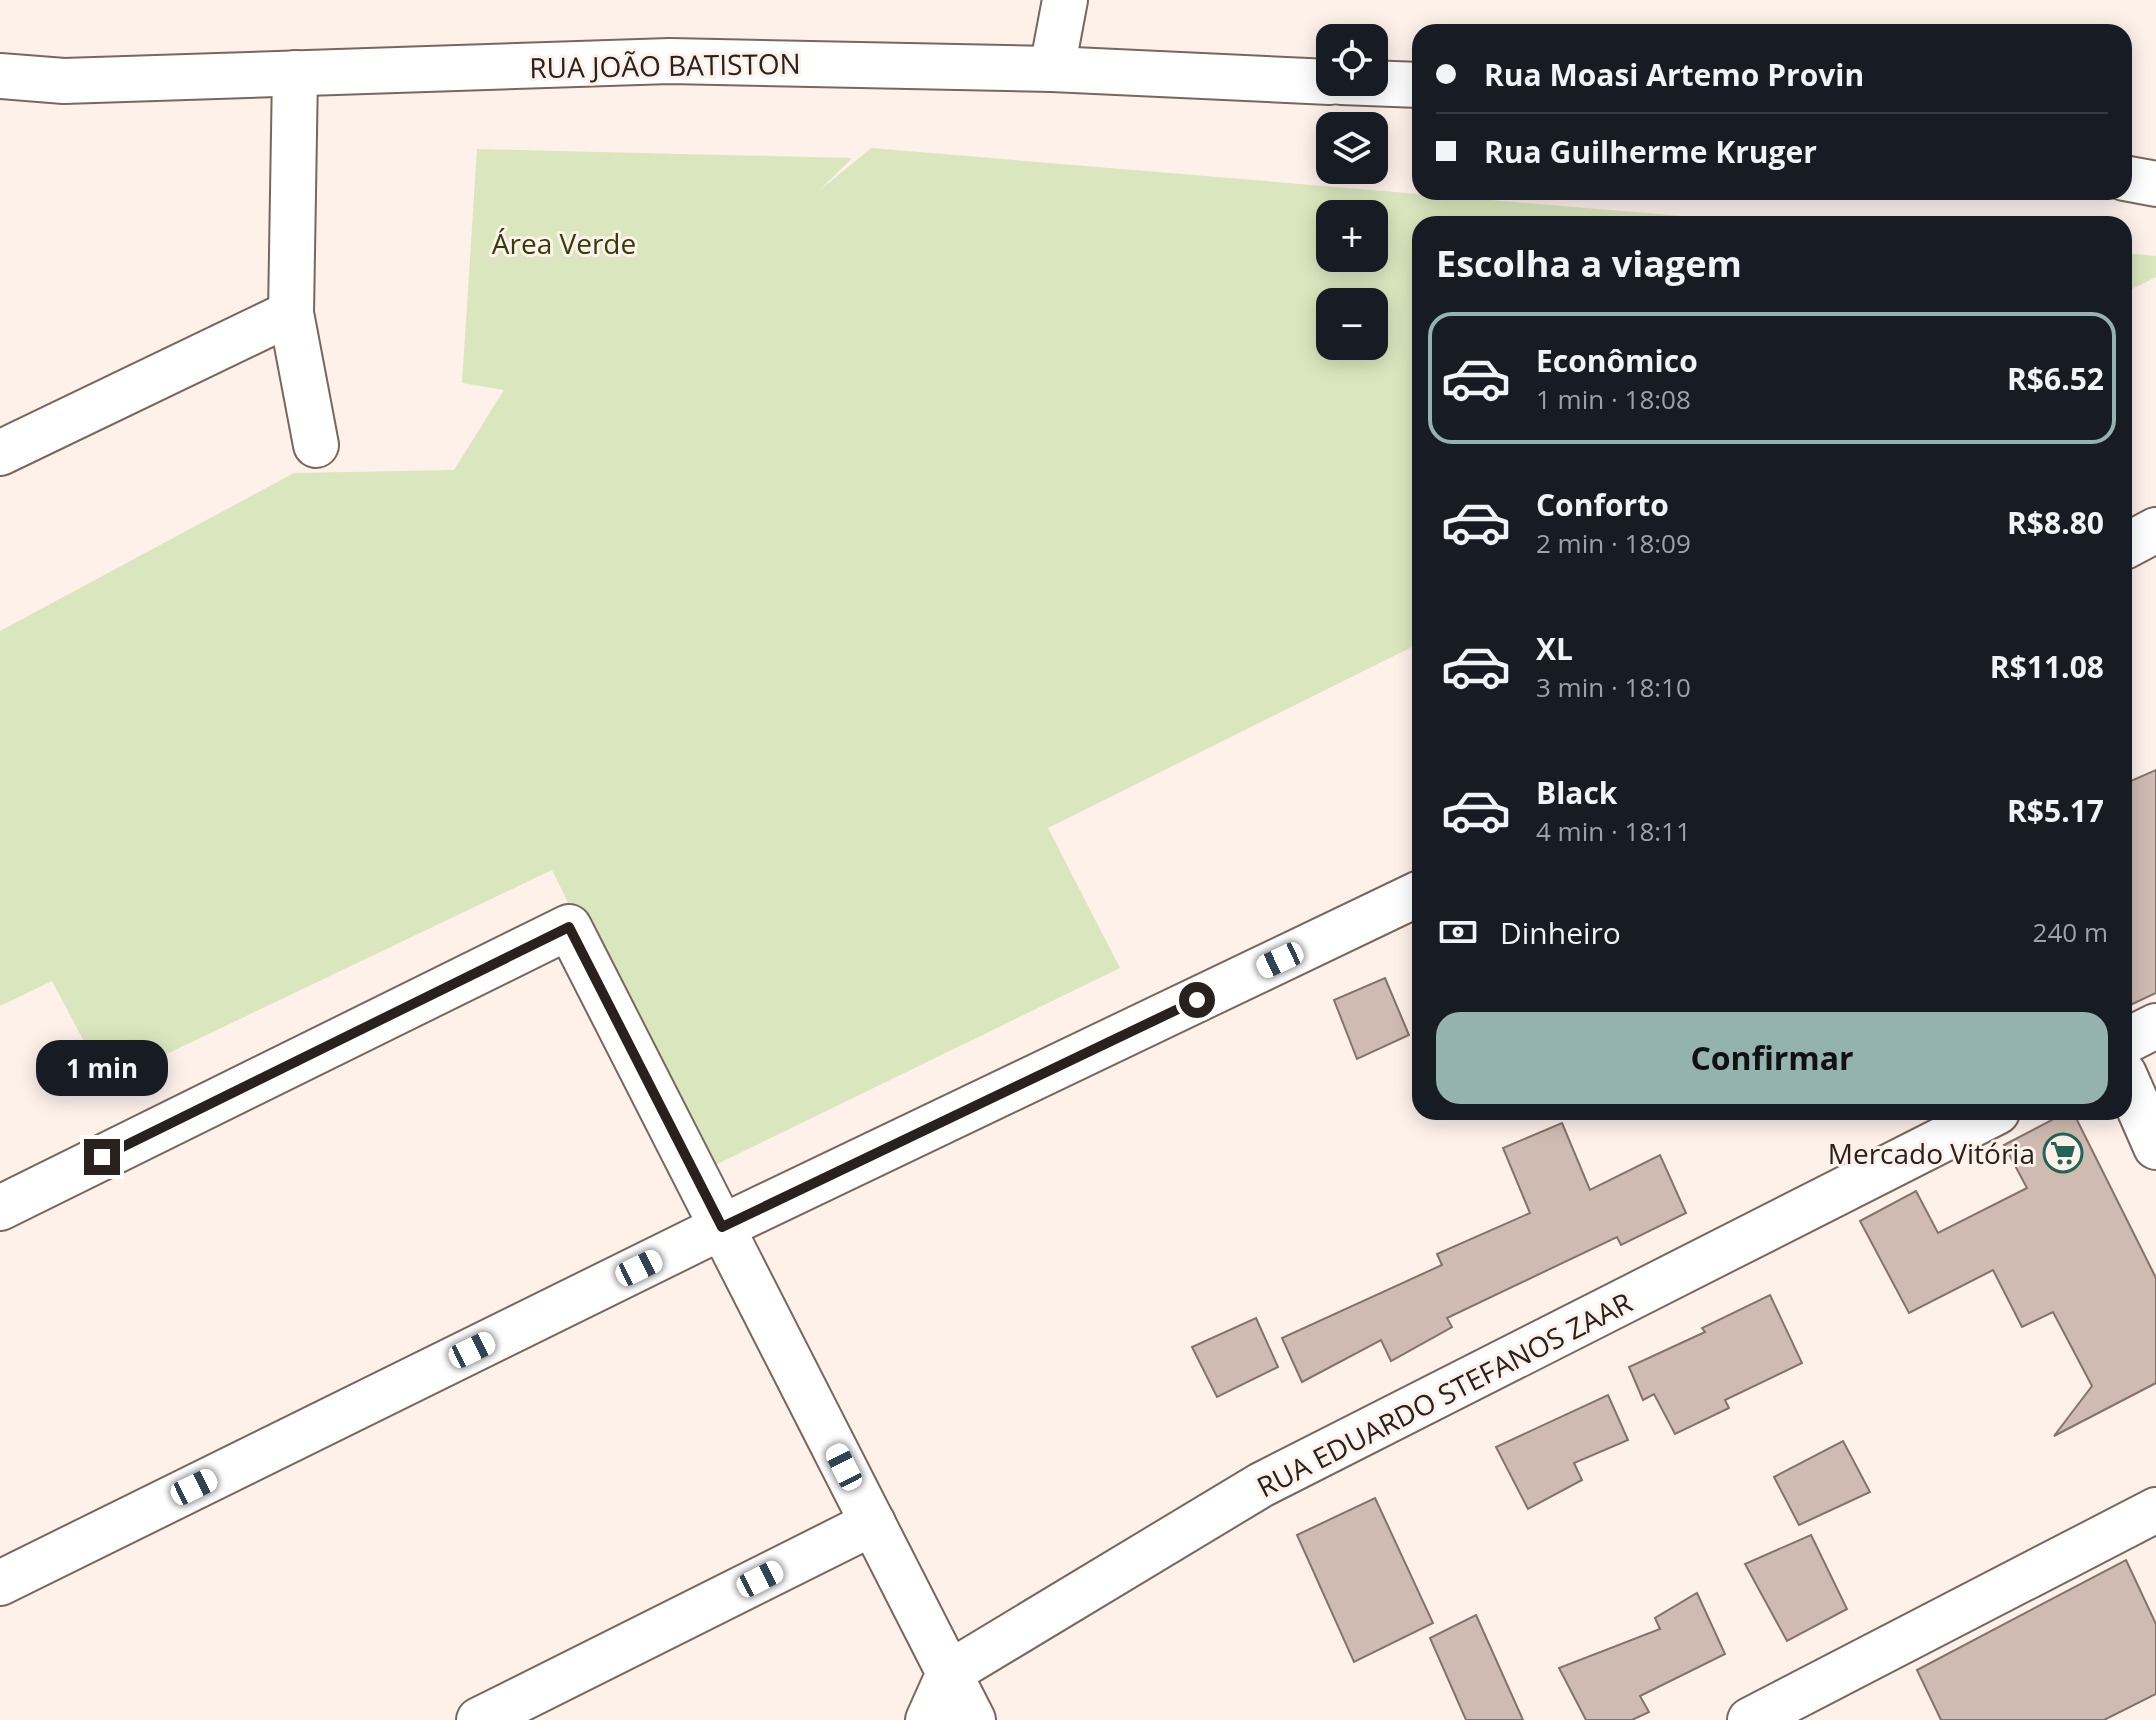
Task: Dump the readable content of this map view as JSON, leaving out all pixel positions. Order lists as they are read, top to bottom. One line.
{"streets":{"street":["RUA JOÃO BATISTON","RUA EDUARDO STEFANOS ZAAR"]},"parks":["Área Verde"],"places":{"supermarket":["Mercado Vitória"]},"page":{"map_buttons":["+","−"],"banner":["Rua Moasi Artemo Provin","Rua Guilherme Kruger"],"heading":"Escolha a viagem","list":[{"name":"Econômico","note":"1 min · 18:08","value":"R$6.52"},{"name":"Conforto","note":"2 min · 18:09","value":"R$8.80"},{"name":"XL","note":"3 min · 18:10","value":"R$11.08"},{"name":"Black","note":"4 min · 18:11","value":"R$5.17"}],"pay":["Dinheiro","240 m"],"buttons":"Confirmar","bubble":"1 min"}}
